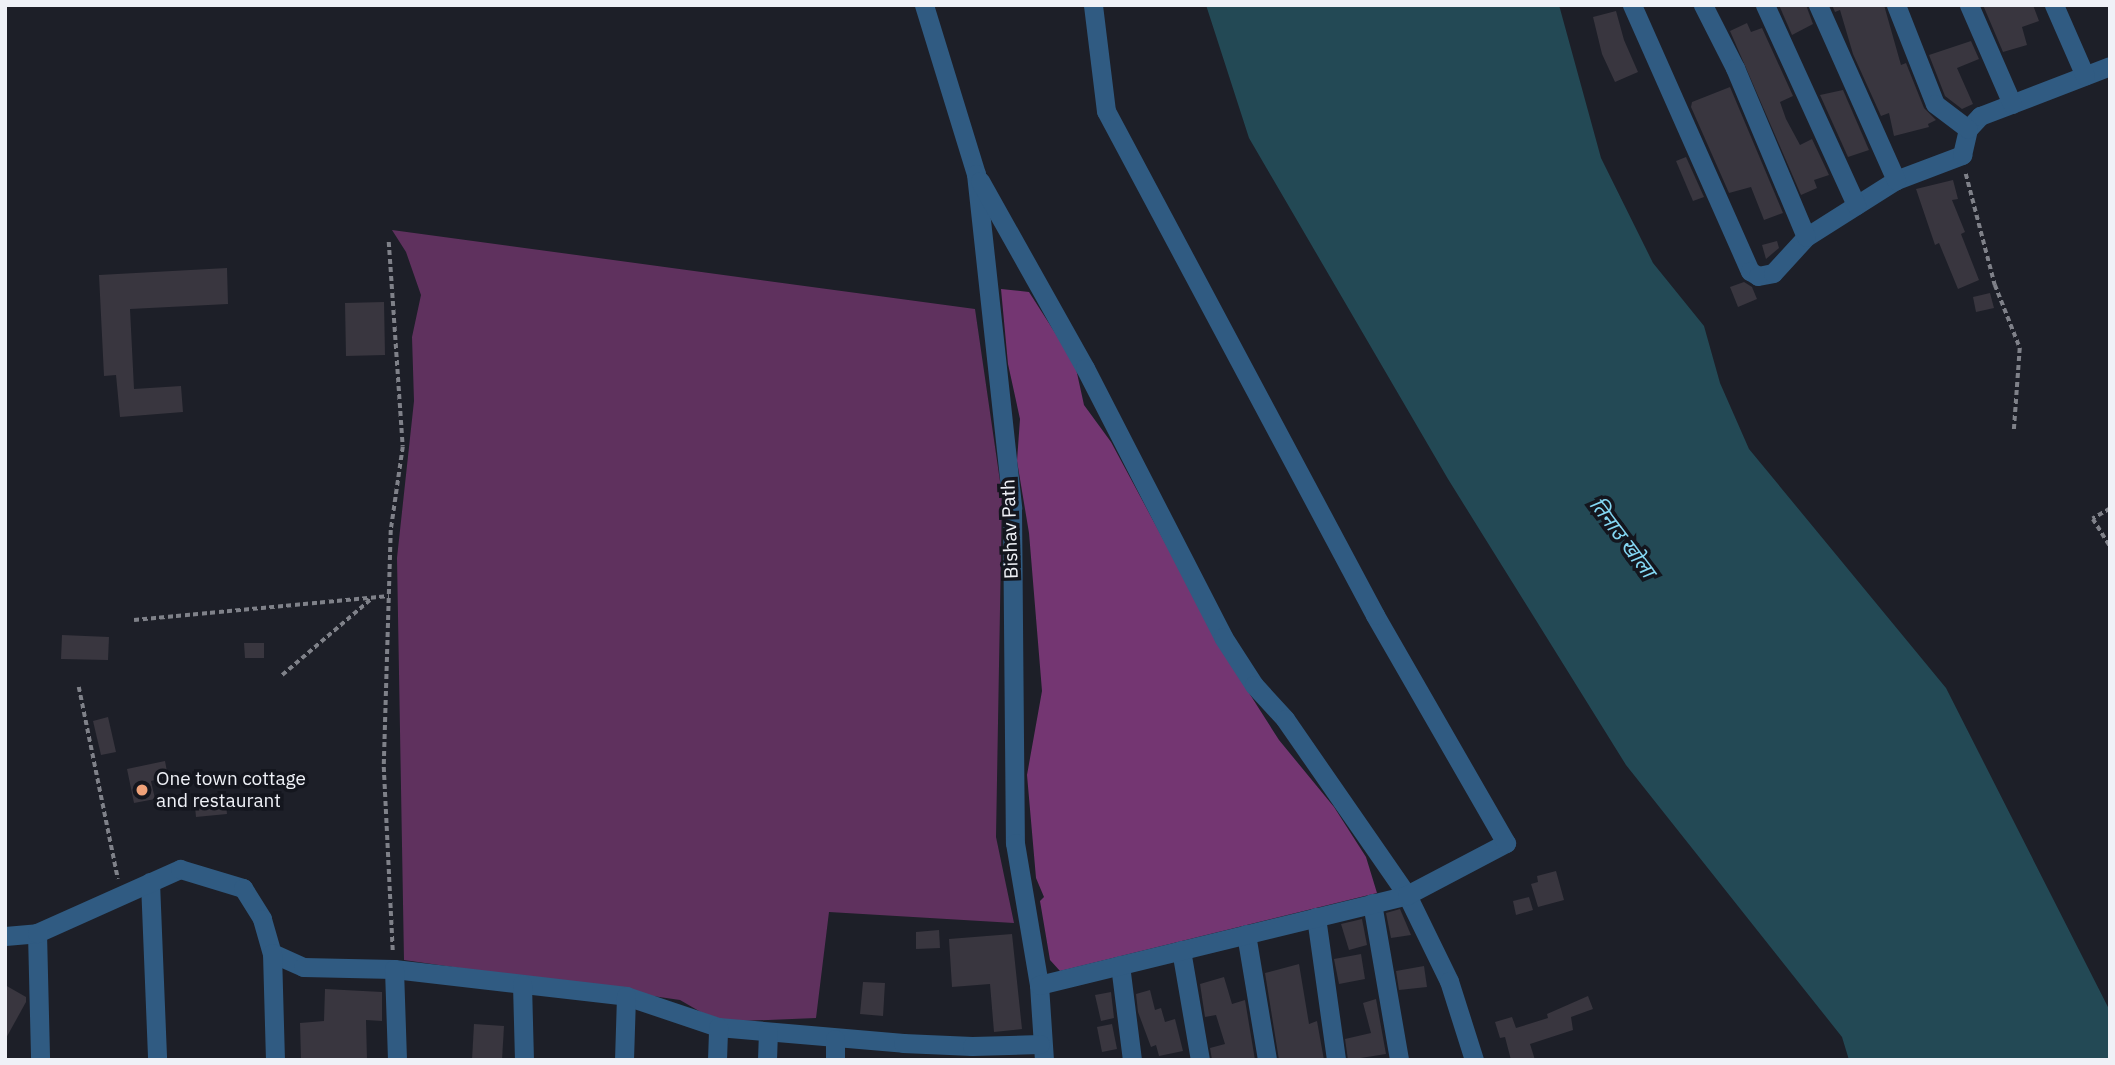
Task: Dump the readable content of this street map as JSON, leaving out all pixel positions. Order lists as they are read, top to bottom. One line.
{"streets":{"street":["Bishav Path"]},"water":["तिनाउ खोला"],"places":["One town cottage and restaurant"]}
